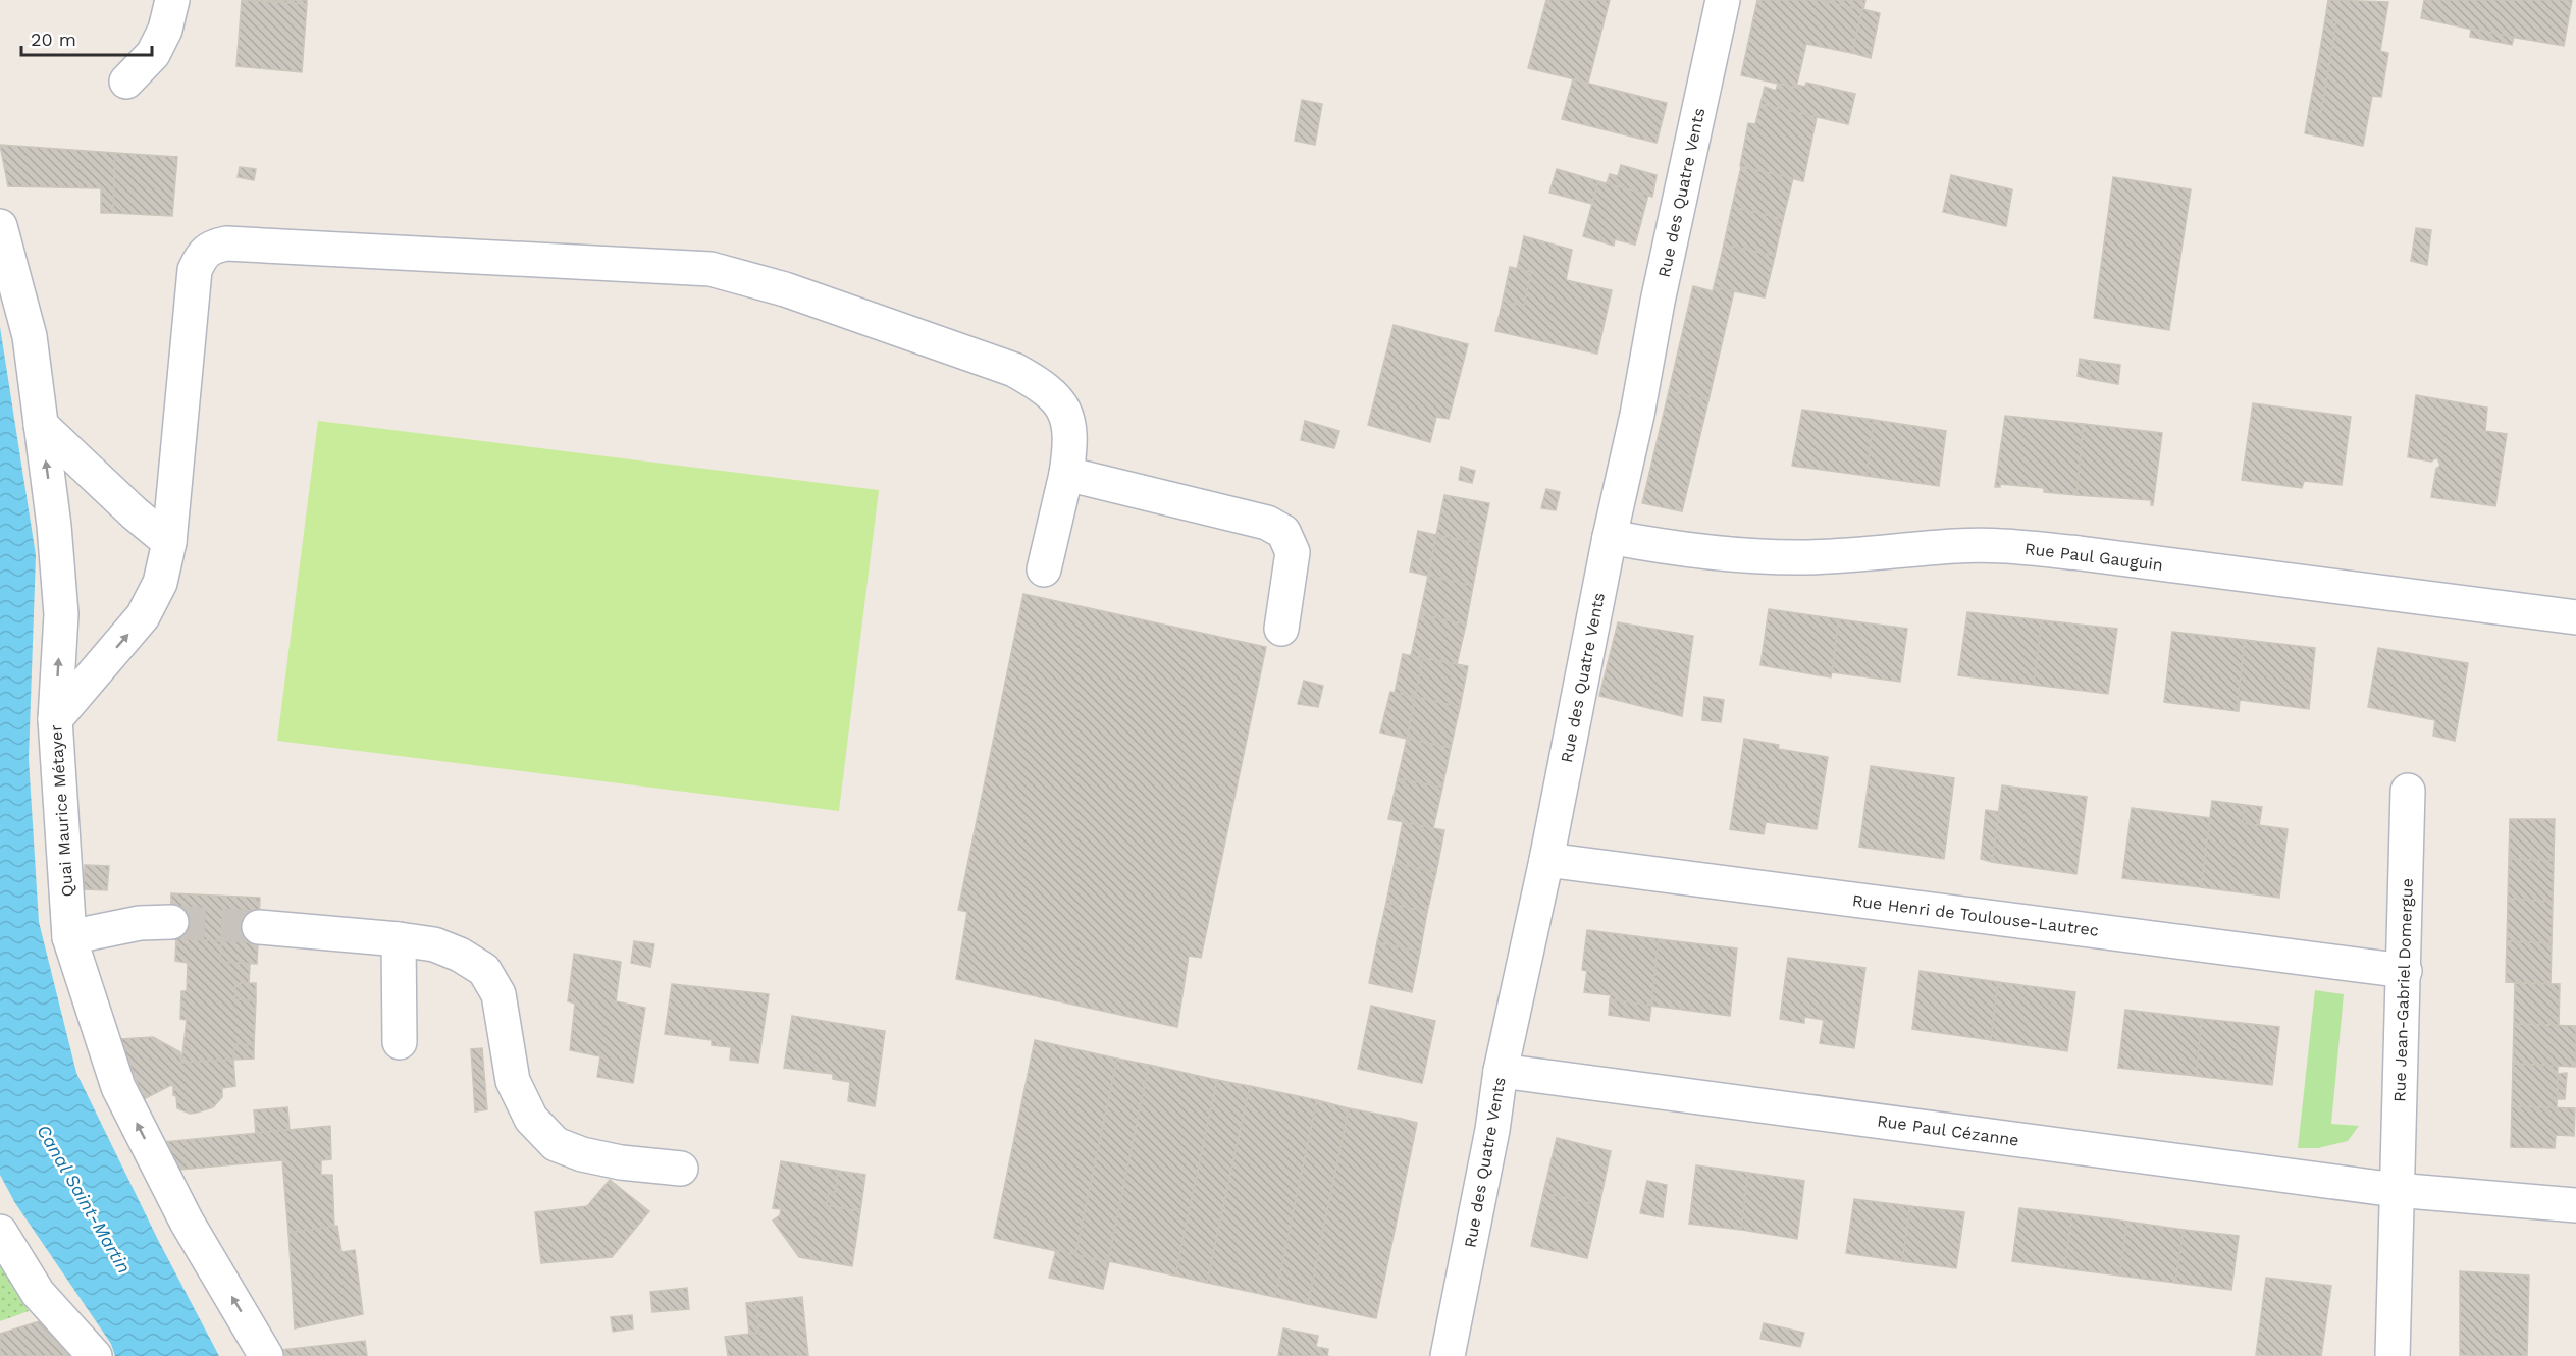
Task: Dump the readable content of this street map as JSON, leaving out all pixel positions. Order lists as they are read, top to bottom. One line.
{"streets":{"street":["Rue des Quatre Vents","Rue Paul Gauguin","Quai Maurice Métayer","Rue Henri de Toulouse-Lautrec","Rue Jean-Gabriel Domergue","Rue Paul Cézanne"]},"crossings":[["Rue des Quatre Vents","Rue Paul Gauguin"],["Rue des Quatre Vents","Rue Henri de Toulouse-Lautrec"],["Rue des Quatre Vents","Rue Paul Cézanne"],["Rue Henri de Toulouse-Lautrec","Rue Jean-Gabriel Domergue"],["Rue Jean-Gabriel Domergue","Rue Paul Cézanne"]],"one_way":["Quai Maurice Métayer"],"water":["Canal Saint-Martin"],"scale_bar":"20 m"}
